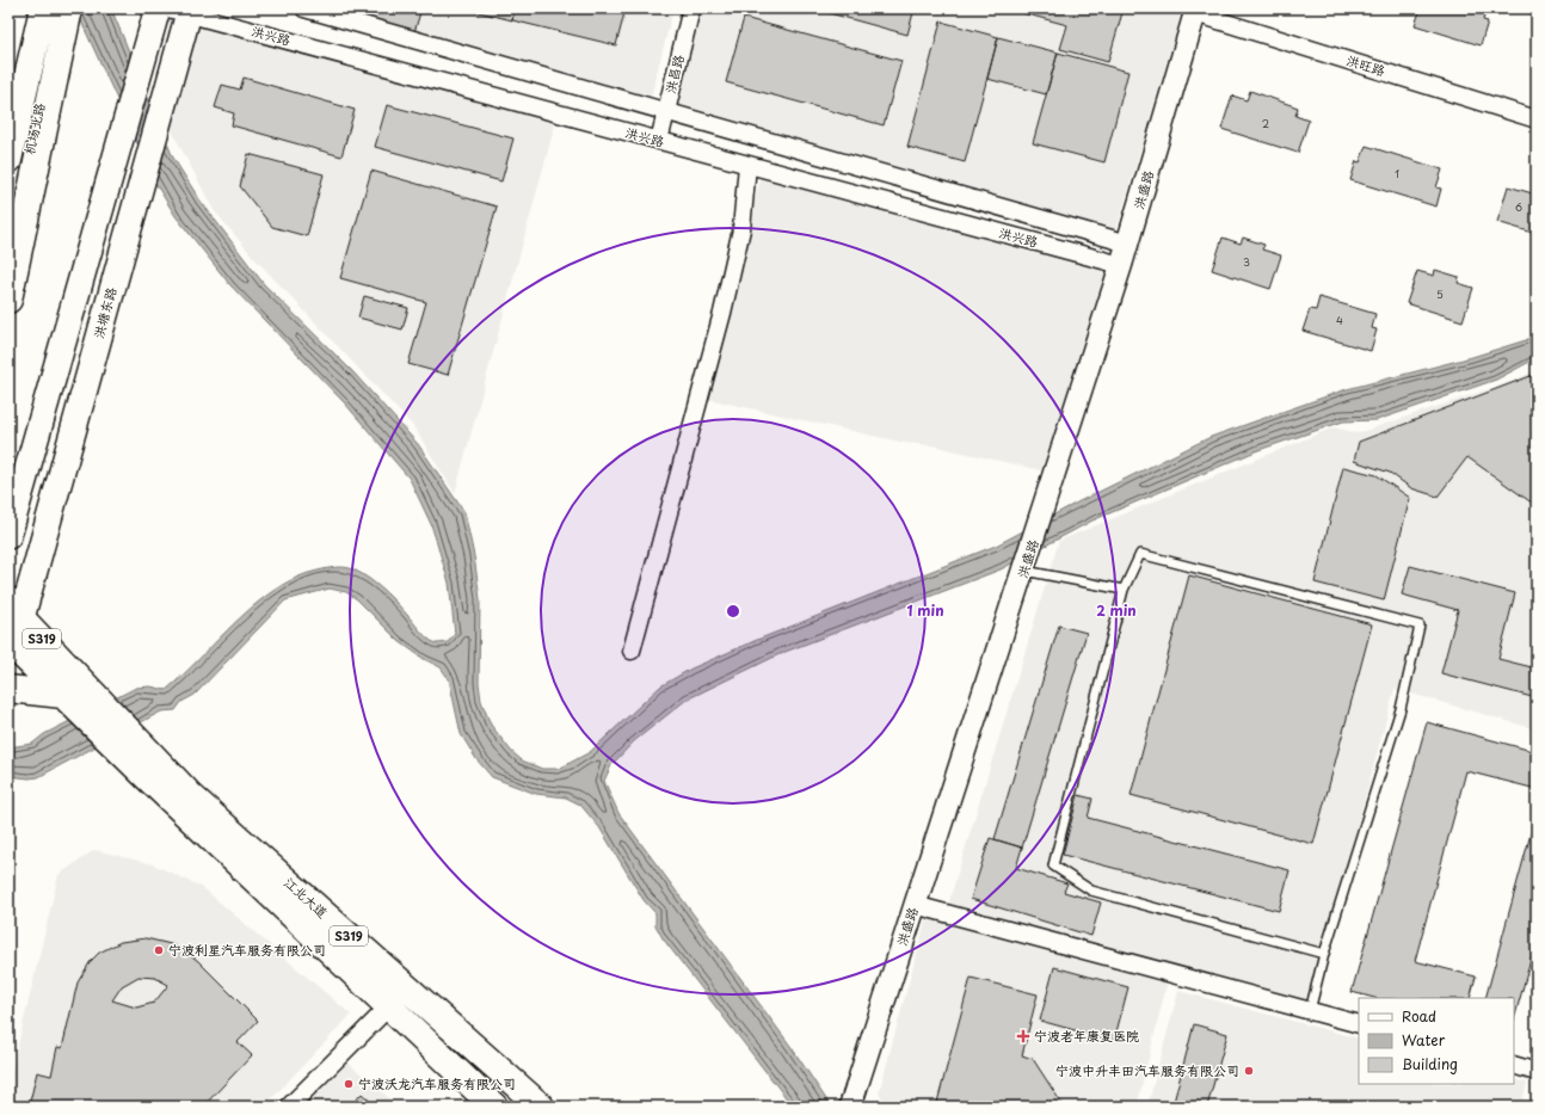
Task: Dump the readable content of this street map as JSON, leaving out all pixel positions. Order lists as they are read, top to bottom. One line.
{"streets":{"main road":["机场北路","洪塘东路","S319","江北大道"],"street":["洪兴路","洪旺路","洪昌路","洪盛路"]},"crossings":[["洪兴路","洪昌路"],["洪兴路","洪盛路"],["洪兴路","洪塘东路"],["洪旺路","洪盛路"],["洪塘东路","S319"]],"places":{"other":["宁波利星汽车服务有限公司","宁波中升丰田汽车服务有限公司","宁波沃龙汽车服务有限公司"],"health":["宁波老年康复医院"]},"house_numbers":["2","1","6","3","5","4"],"legend":["Road","Water","Building"],"rings":["1 min","2 min"]}
